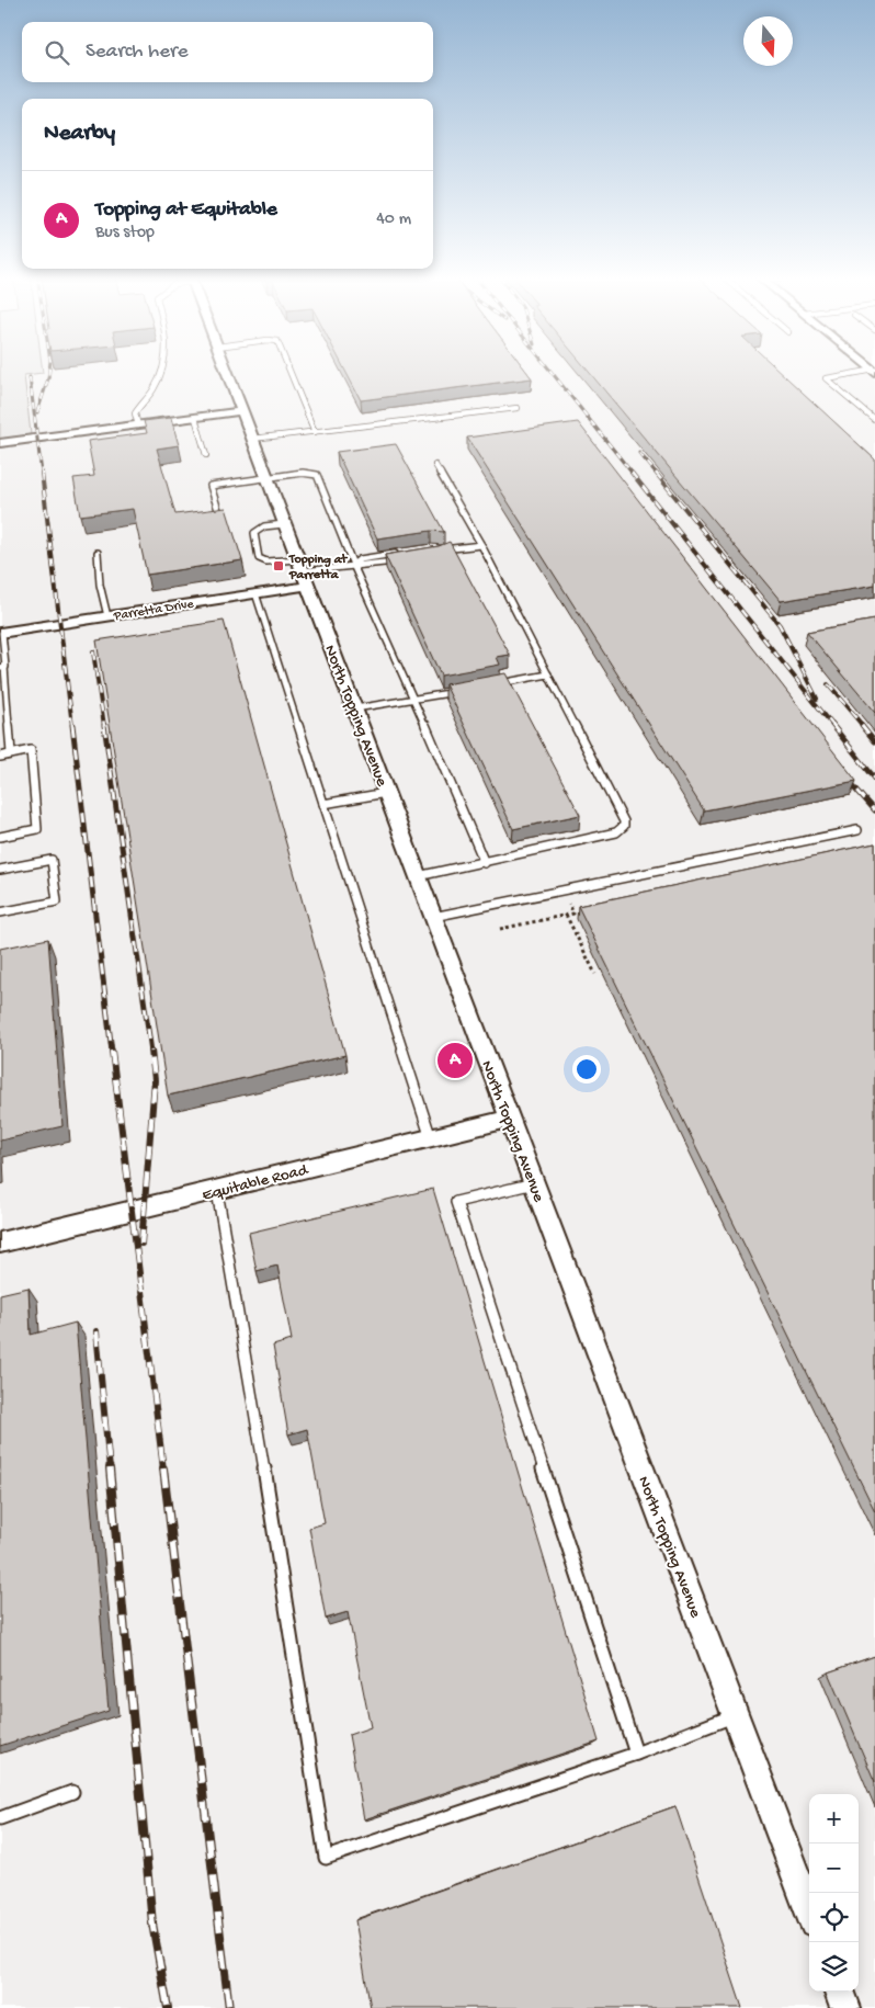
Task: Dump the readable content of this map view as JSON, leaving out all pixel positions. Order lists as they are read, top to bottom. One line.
{"streets":{"street":["Parretta Drive","North Topping Avenue","Equitable Road"]},"crossings":[["Parretta Drive","North Topping Avenue"],["North Topping Avenue","Equitable Road"]],"places":{"transit":["Topping at Parretta"]},"north":"bottom","page":{"search":"Search here","heading":"Nearby","list":[{"mark":"A","name":"Topping at Equitable","note":"Bus stop","value":"40 m"}],"pins":"A","map_buttons":["+","−"]}}
